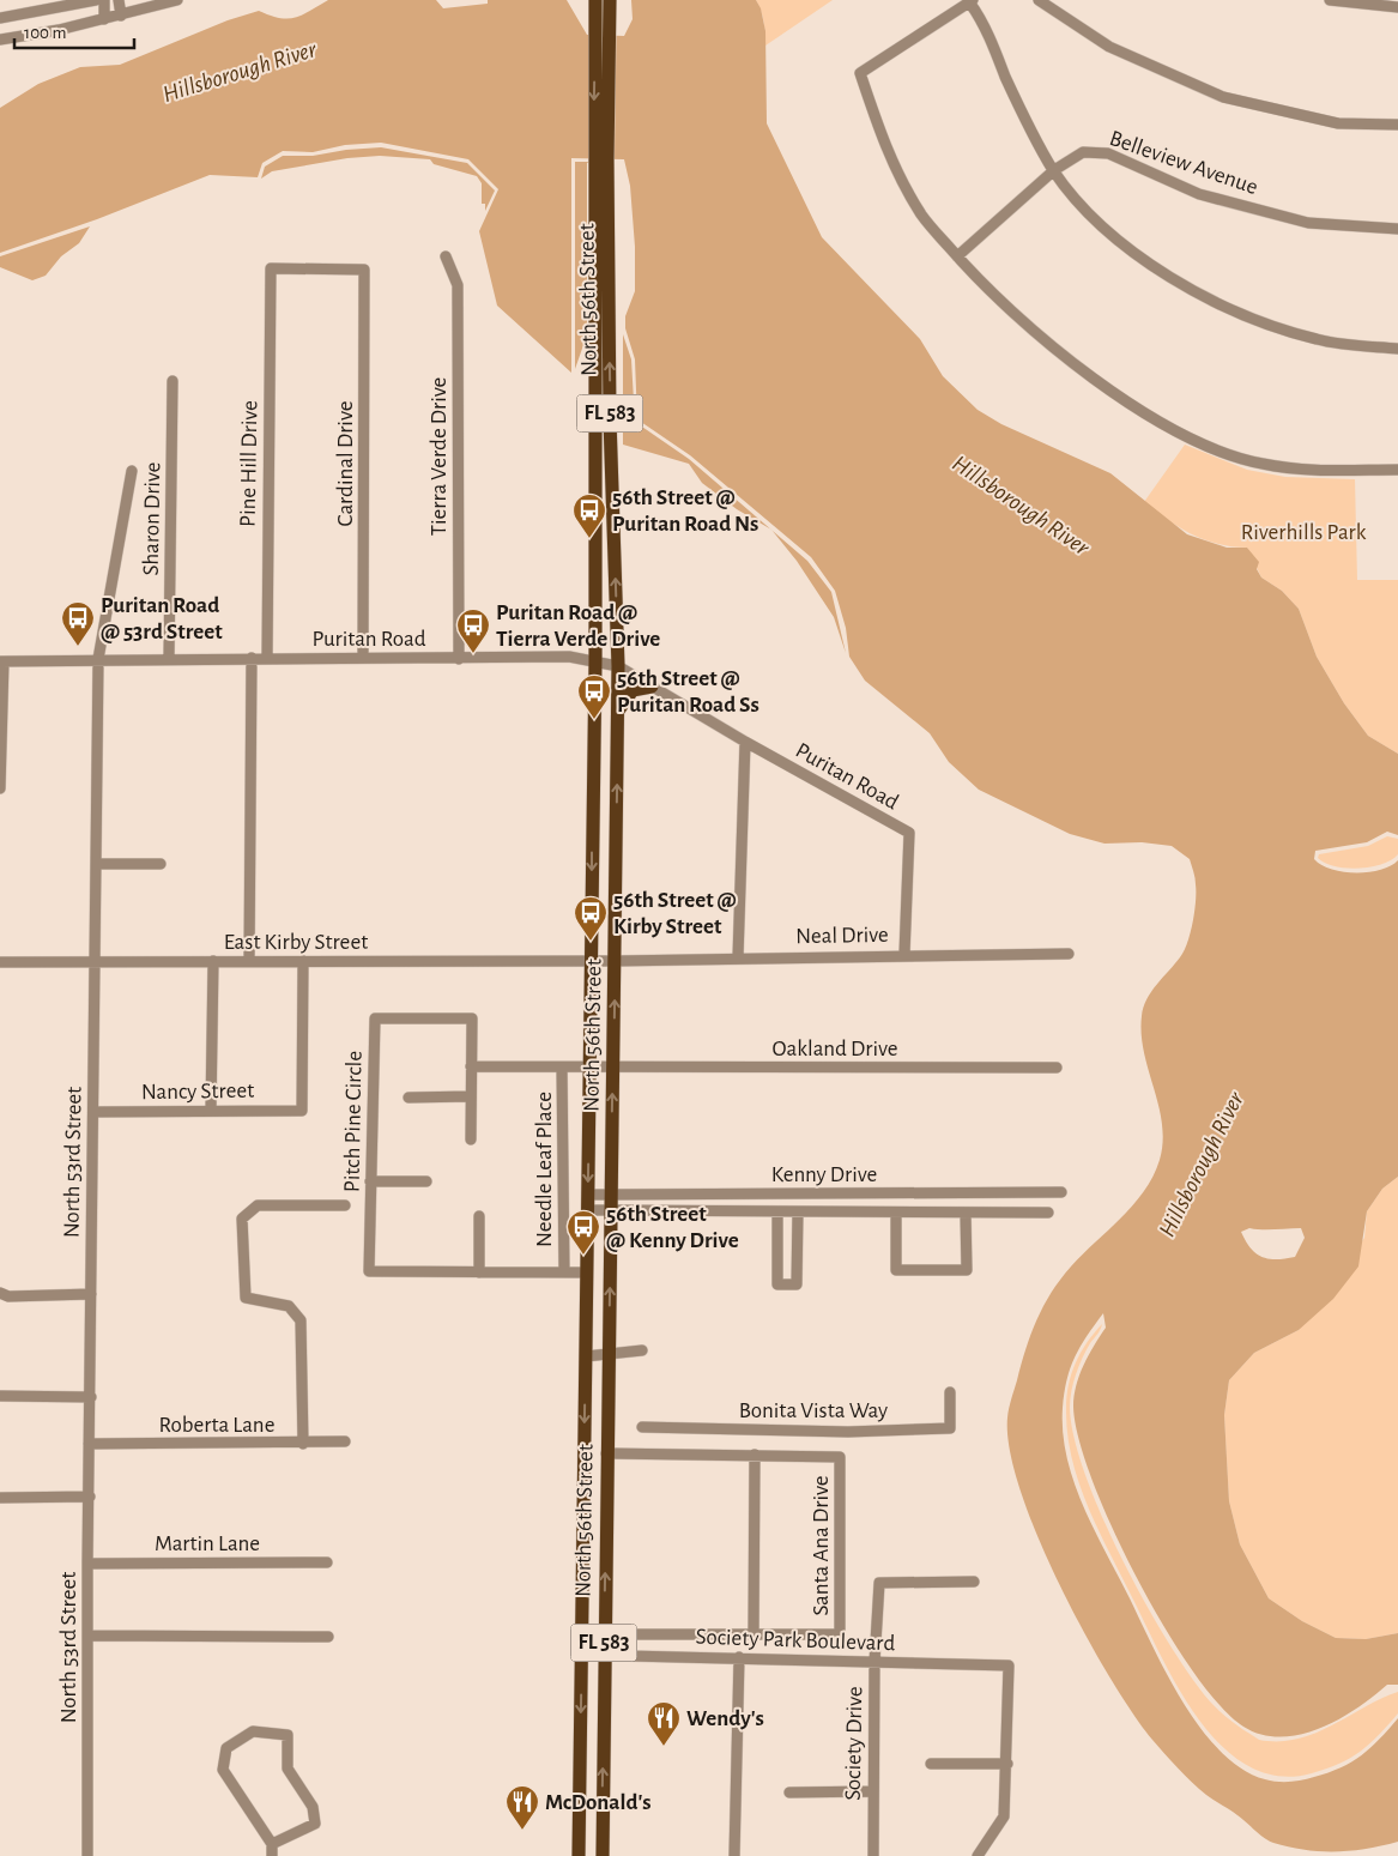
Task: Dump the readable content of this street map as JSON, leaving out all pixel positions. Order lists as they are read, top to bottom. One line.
{"streets":{"main road":["North 56th Street","FL 583"],"street":["Belleview Avenue","Tierra Verde Drive","Pine Hill Drive","Cardinal Drive","Sharon Drive","Puritan Road","Neal Drive","East Kirby Street","Oakland Drive","Nancy Street","Pitch Pine Circle","North 53rd Street","Needle Leaf Place","Kenny Drive","Bonita Vista Way","Roberta Lane","Martin Lane","Santa Ana Drive","Society Park Boulevard","Society Drive"]},"crossings":[["North 56th Street","Puritan Road"],["North 56th Street","Neal Drive"],["North 56th Street","East Kirby Street"],["North 56th Street","Oakland Drive"],["North 56th Street","Pitch Pine Circle"],["North 56th Street","Kenny Drive"],["North 56th Street","Society Park Boulevard"],["Tierra Verde Drive","Puritan Road"],["Pine Hill Drive","Cardinal Drive"],["Pine Hill Drive","Puritan Road"],["Cardinal Drive","Puritan Road"],["Sharon Drive","Puritan Road"],["Puritan Road","Neal Drive"],["Puritan Road","North 53rd Street"],["Neal Drive","East Kirby Street"],["East Kirby Street","Nancy Street"],["East Kirby Street","North 53rd Street"],["Nancy Street","North 53rd Street"],["Pitch Pine Circle","Needle Leaf Place"],["North 53rd Street","Roberta Lane"],["North 53rd Street","Martin Lane"],["Society Park Boulevard","Society Drive"]],"water":["Hillsborough River"],"parks":["Riverhills Park"],"places":{"bus stop":["56th Street @ Puritan Road Ns","Puritan Road @ 53rd Street","Puritan Road @ Tierra Verde Drive","56th Street @ Puritan Road Ss","56th Street @ Kirby Street","56th Street @ Kenny Drive"],"restaurant":["Wendy's","McDonald's"]},"scale_bar":"100 m"}
